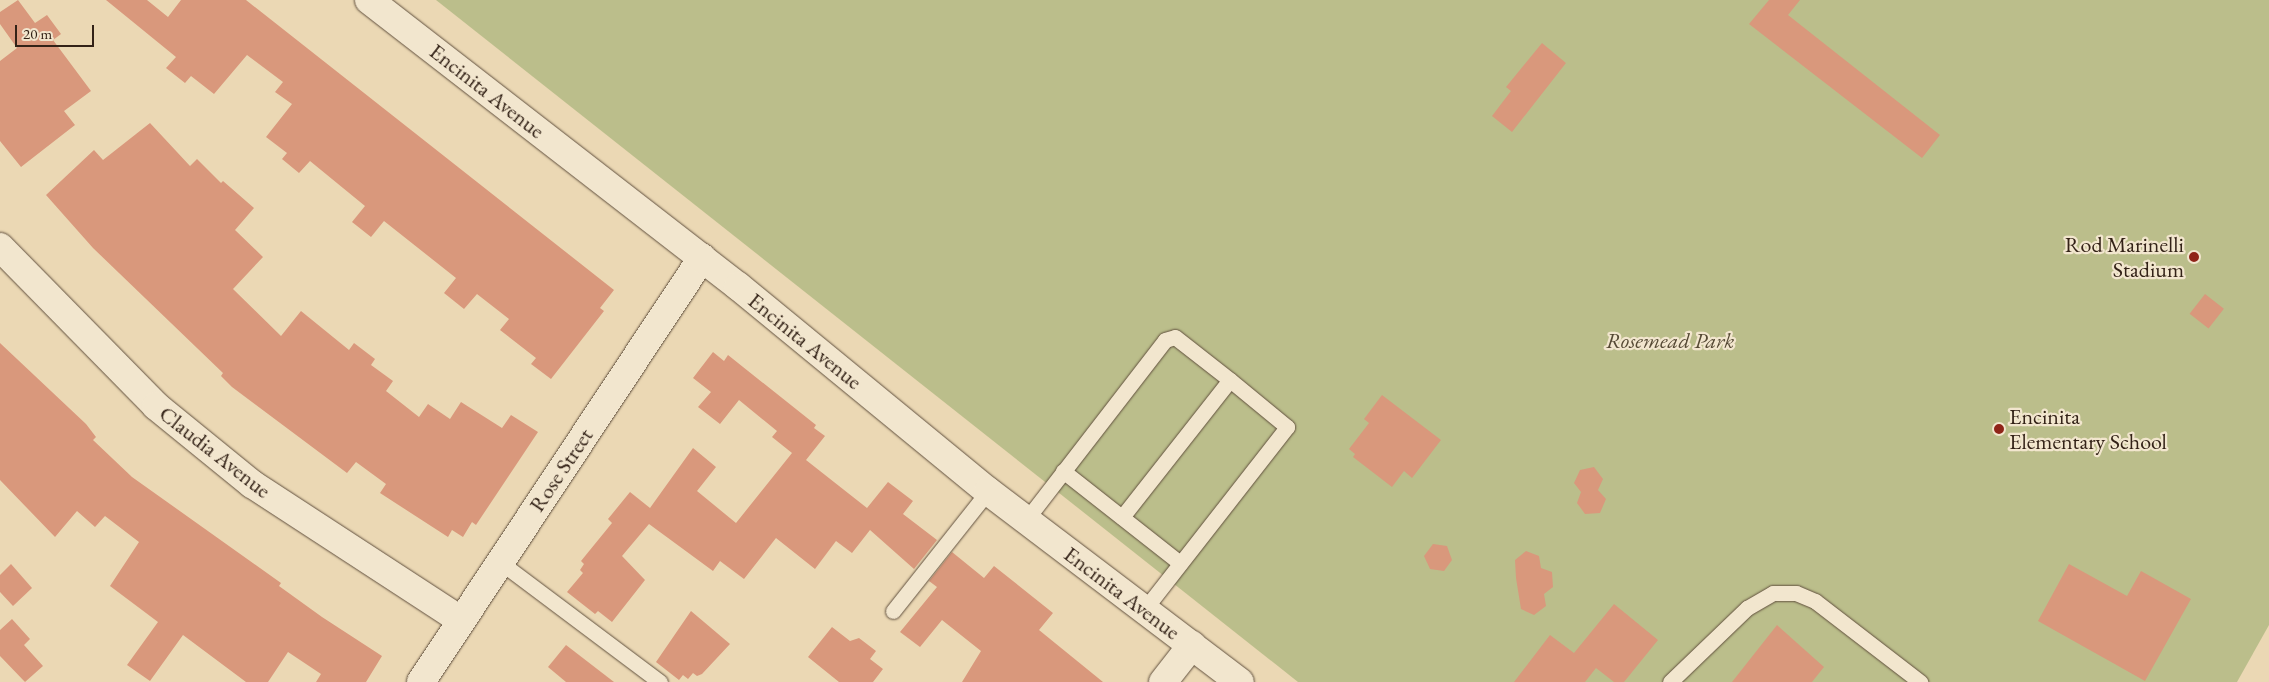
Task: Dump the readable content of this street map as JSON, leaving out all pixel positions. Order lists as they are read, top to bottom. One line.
{"streets":{"street":["Encinita Avenue","Claudia Avenue","Rose Street"]},"crossings":[["Encinita Avenue","Rose Street"],["Claudia Avenue","Rose Street"]],"parks":["Rosemead Park"],"places":["Rod Marinelli Stadium","Encinita Elementary School"],"scale_bar":"20 m"}
